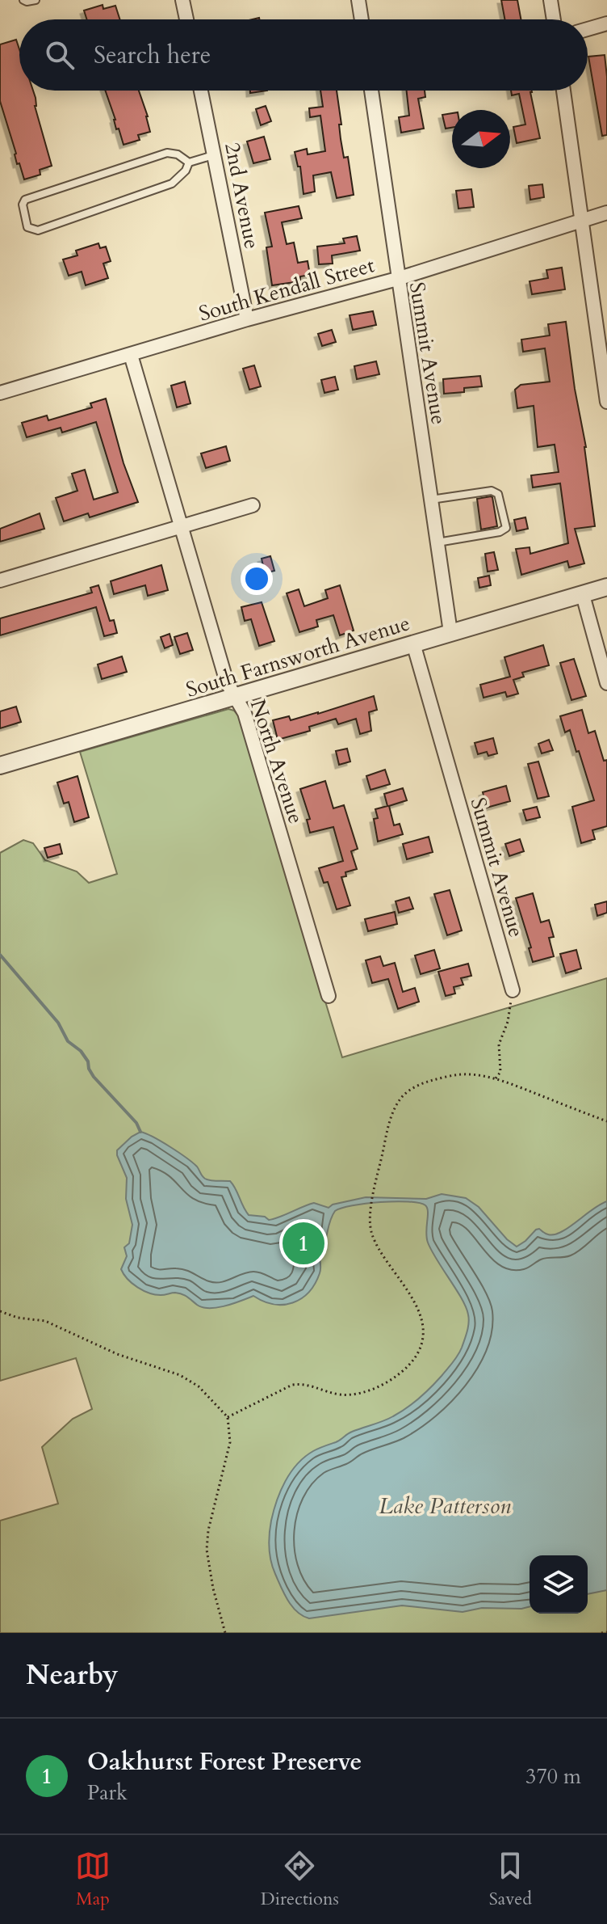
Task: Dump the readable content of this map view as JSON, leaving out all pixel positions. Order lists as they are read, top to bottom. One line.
{"streets":{"street":["2nd Avenue","South Kendall Street","Summit Avenue","South Farnsworth Avenue","North Avenue"]},"crossings":[["2nd Avenue","South Kendall Street"],["South Kendall Street","Summit Avenue"],["South Kendall Street","North Avenue"],["Summit Avenue","South Farnsworth Avenue"],["South Farnsworth Avenue","North Avenue"]],"water":["Lake Patterson"],"north":"right","page":{"search":"Search here","pins":"1","heading":"Nearby","list":[{"mark":"1","name":"Oakhurst Forest Preserve","note":"Park","value":"370 m"}],"nav":["Map","Directions","Saved"]}}
